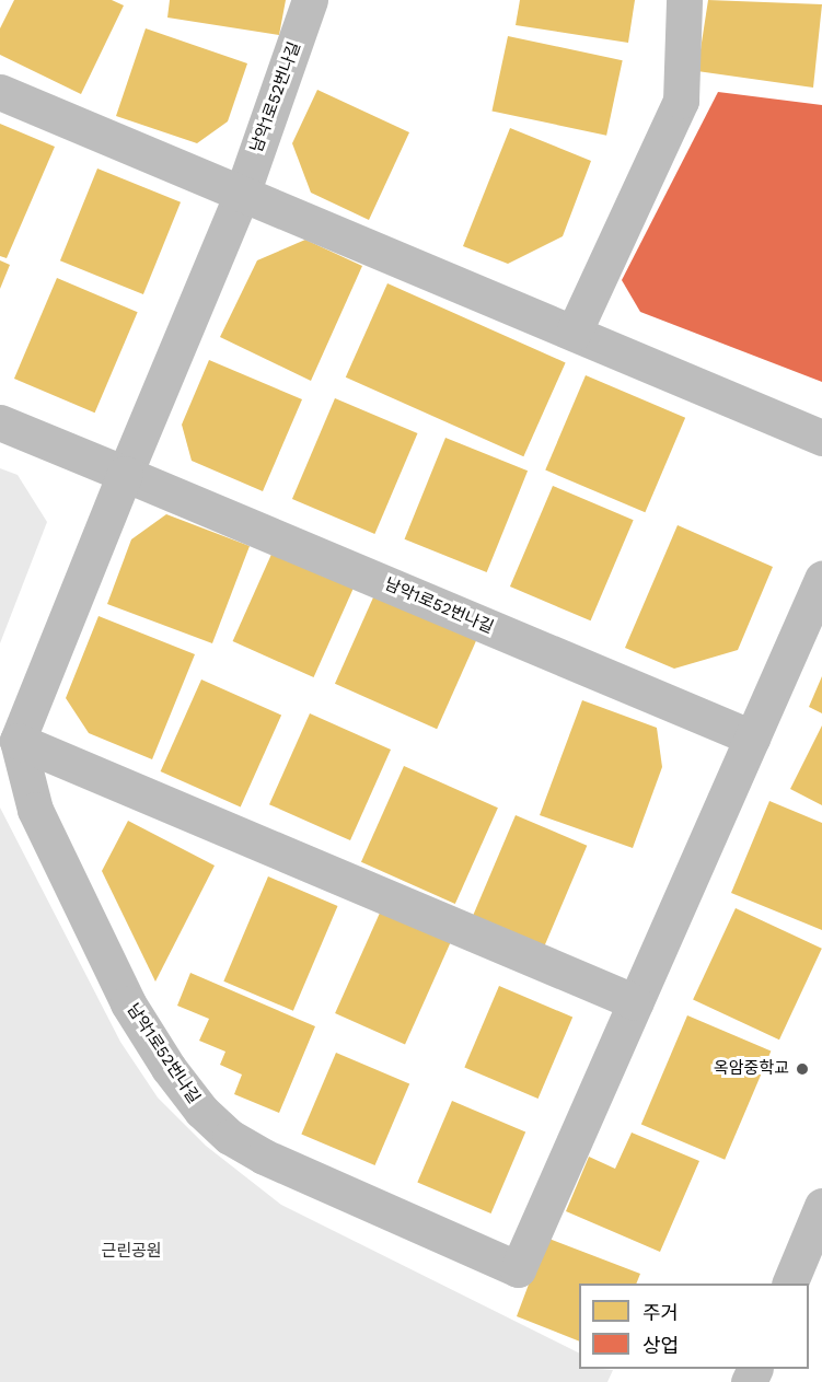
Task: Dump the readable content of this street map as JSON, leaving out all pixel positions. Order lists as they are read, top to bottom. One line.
{"streets":{"street":["남악1로52번나길"]},"parks":["근린공원"],"places":["옥암중학교"],"legend":["주거","상업"]}
